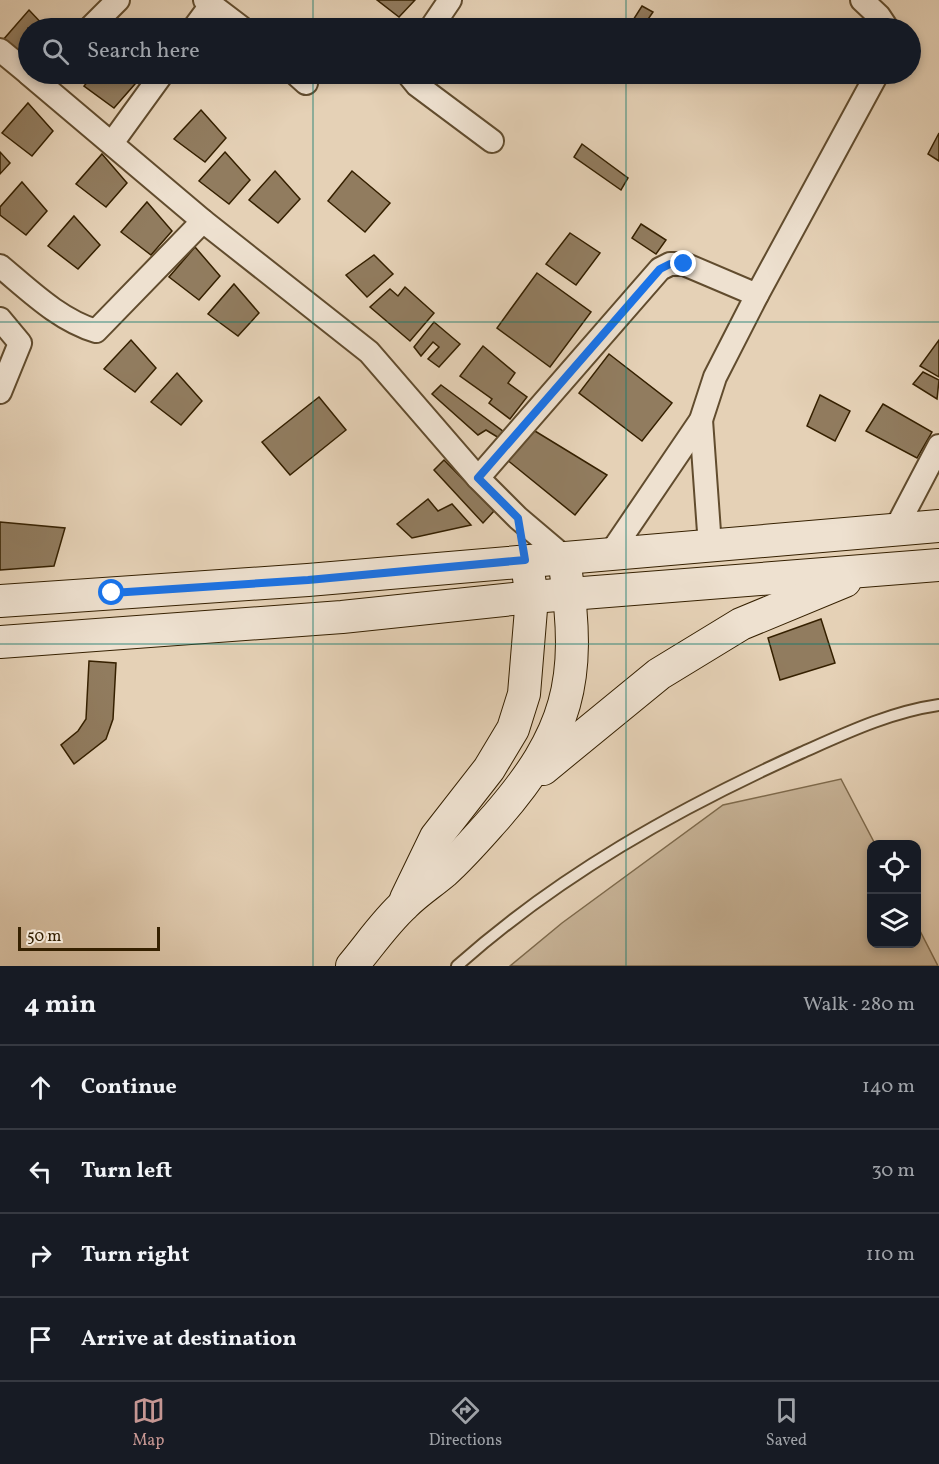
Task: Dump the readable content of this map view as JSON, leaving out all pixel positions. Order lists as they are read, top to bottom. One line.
{"scale_bar":"50 m","page":{"search":"Search here","scale":"50 m","heading":["4 min","Walk · 280 m"],"list":[["Continue","140 m"],["Turn left","30 m"],["Turn right","110 m"],"Arrive at destination"],"nav":["Map","Directions","Saved"]}}
